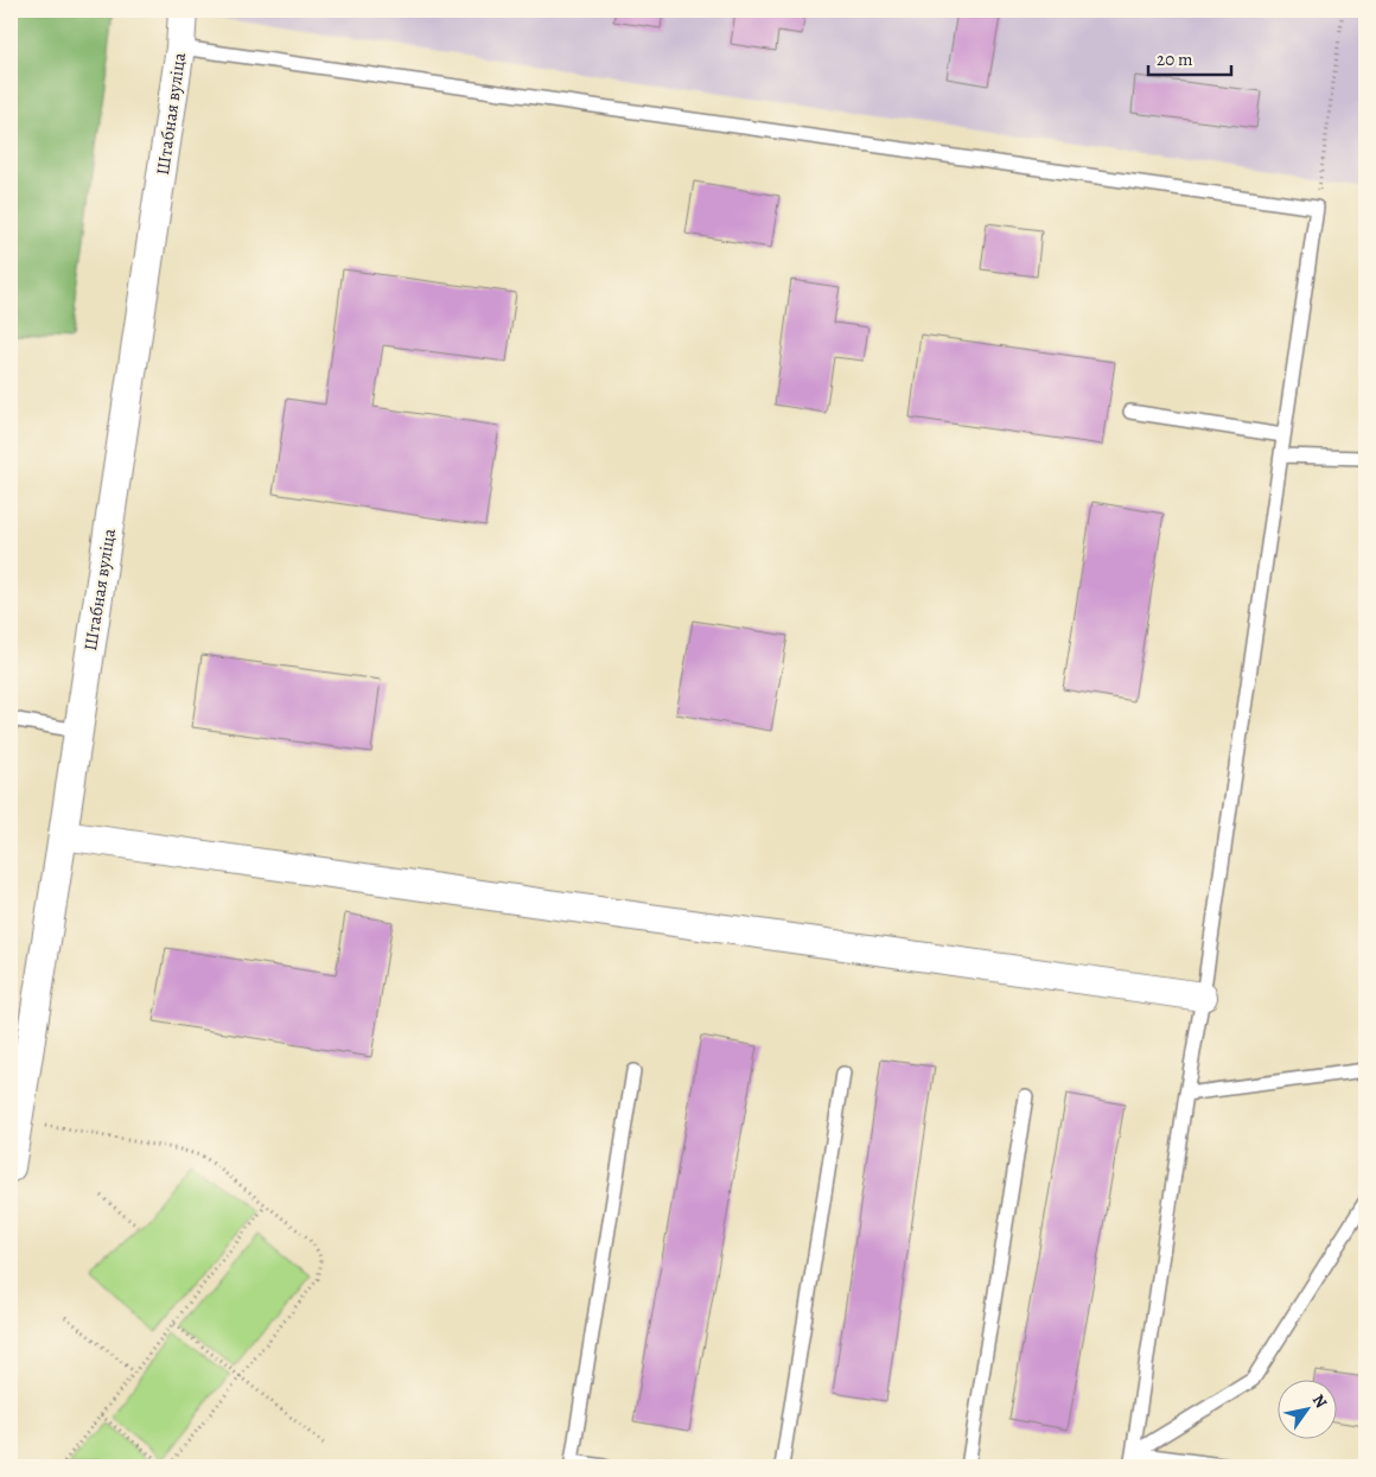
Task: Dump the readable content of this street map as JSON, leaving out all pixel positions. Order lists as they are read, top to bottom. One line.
{"streets":{"street":["Штабная вуліца"]},"scale_bar":"20 m","north":"top right"}
